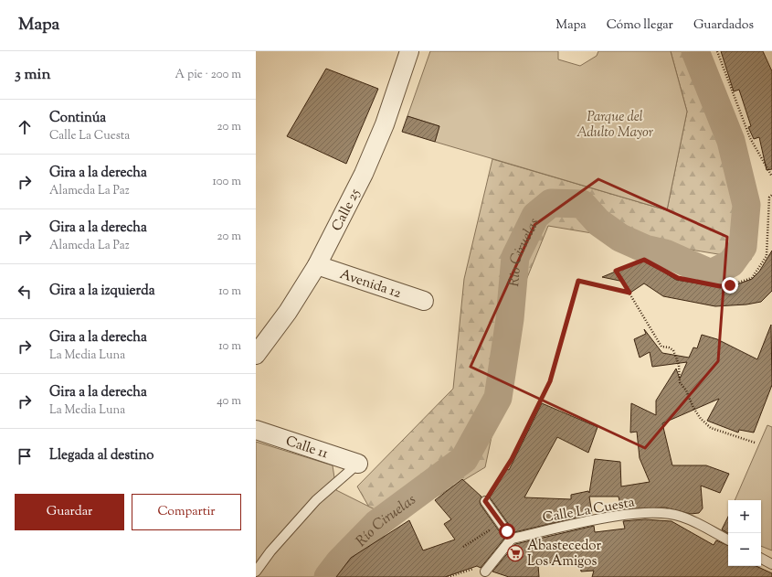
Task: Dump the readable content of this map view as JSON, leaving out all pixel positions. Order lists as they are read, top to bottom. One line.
{"streets":{"street":["Calle 25","Avenida 12","Calle 11"],"lane":["Calle La Cuesta"]},"crossings":[["Calle 25","Avenida 12"]],"water":["Río Ciruelas"],"parks":["Parque del Adulto Mayor"],"places":{"supermarket":["Abastecedor Los Amigos"]},"page":{"header":"Mapa","nav":["Mapa","Cómo llegar","Guardados"],"heading":["3 min","A pie · 200 m"],"list":[["Continúa","Calle La Cuesta","20 m"],["Gira a la derecha","Alameda La Paz","100 m"],["Gira a la derecha","Alameda La Paz","20 m"],["Gira a la izquierda","10 m"],["Gira a la derecha","La Media Luna","10 m"],["Gira a la derecha","La Media Luna","40 m"],"Llegada al destino"],"buttons":["Guardar","Compartir"],"map_buttons":["+","−"]}}
